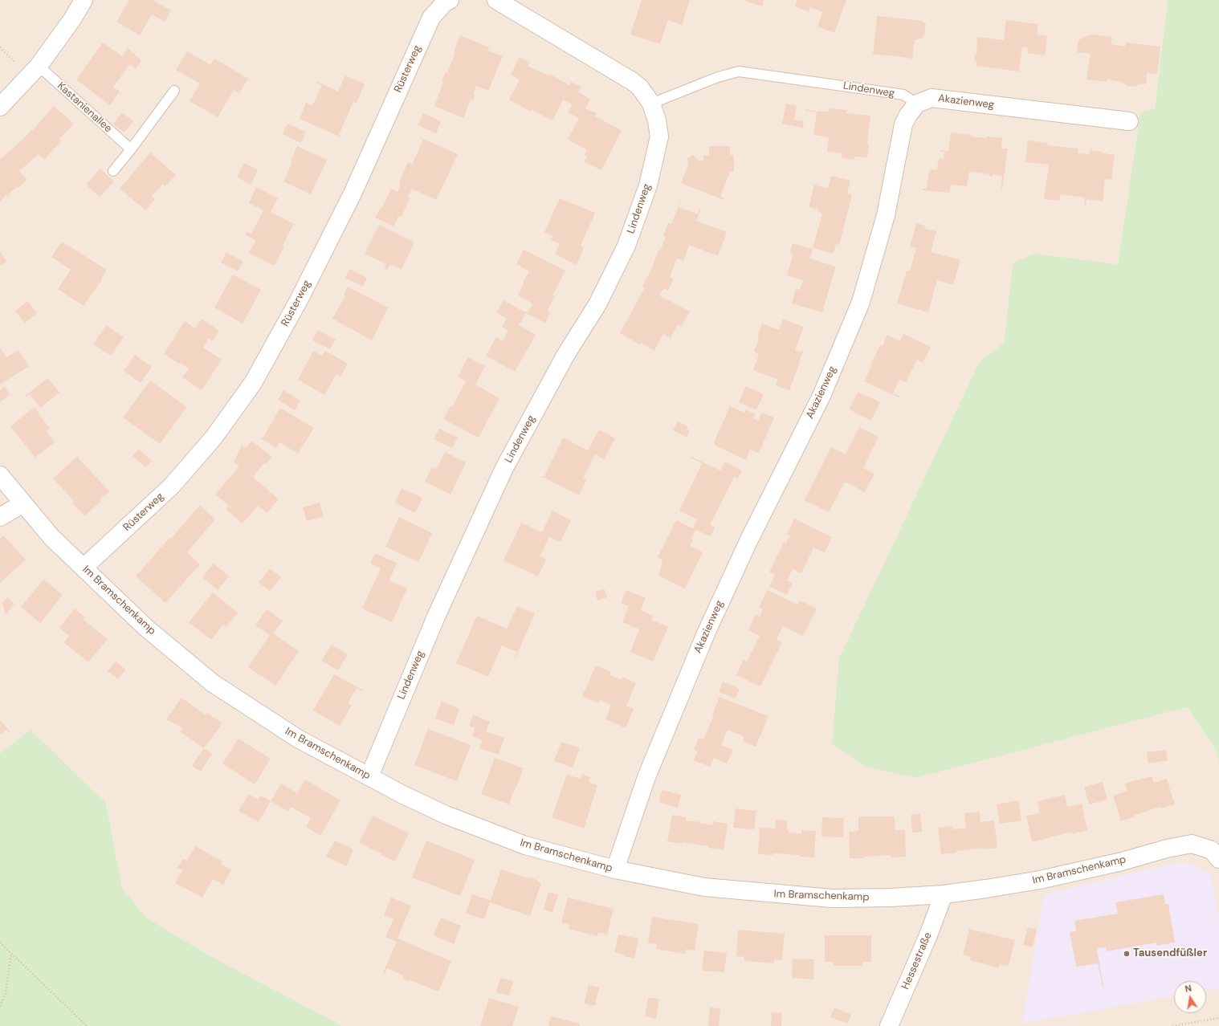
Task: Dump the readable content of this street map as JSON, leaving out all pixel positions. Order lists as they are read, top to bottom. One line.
{"streets":{"street":["Rüsterweg","Lindenweg","Akazienweg","Im Bramschenkamp","Hessestraße"],"lane":["Kastanienallee"]},"crossings":[["Rüsterweg","Im Bramschenkamp"],["Lindenweg","Akazienweg"],["Lindenweg","Im Bramschenkamp"],["Akazienweg","Im Bramschenkamp"],["Im Bramschenkamp","Hessestraße"]],"places":["Tausendfüßler"],"north":"top"}
